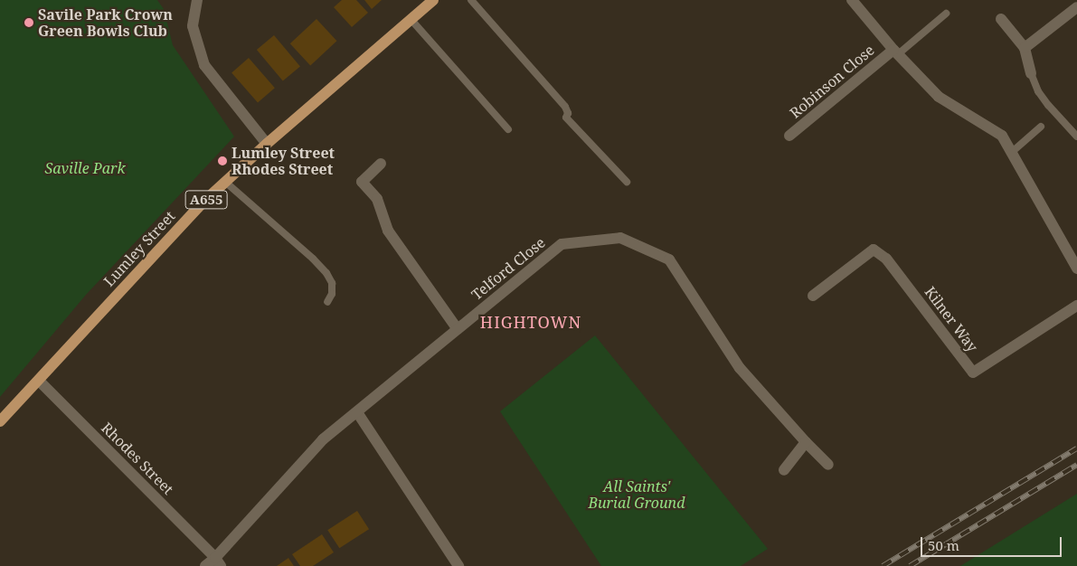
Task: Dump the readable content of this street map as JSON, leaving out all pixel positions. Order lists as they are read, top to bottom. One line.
{"streets":{"main road":["A655","Lumley Street"],"street":["Robinson Close","Telford Close","Kilner Way","Rhodes Street"]},"crossings":[["Lumley Street","Rhodes Street"],["Telford Close","Rhodes Street"]],"districts":["HIGHTOWN"],"parks":["Saville Park","All Saints' Burial Ground"],"places":["Savile Park Crown Green Bowls Club","Lumley Street Rhodes Street"],"scale_bar":"50 m"}
